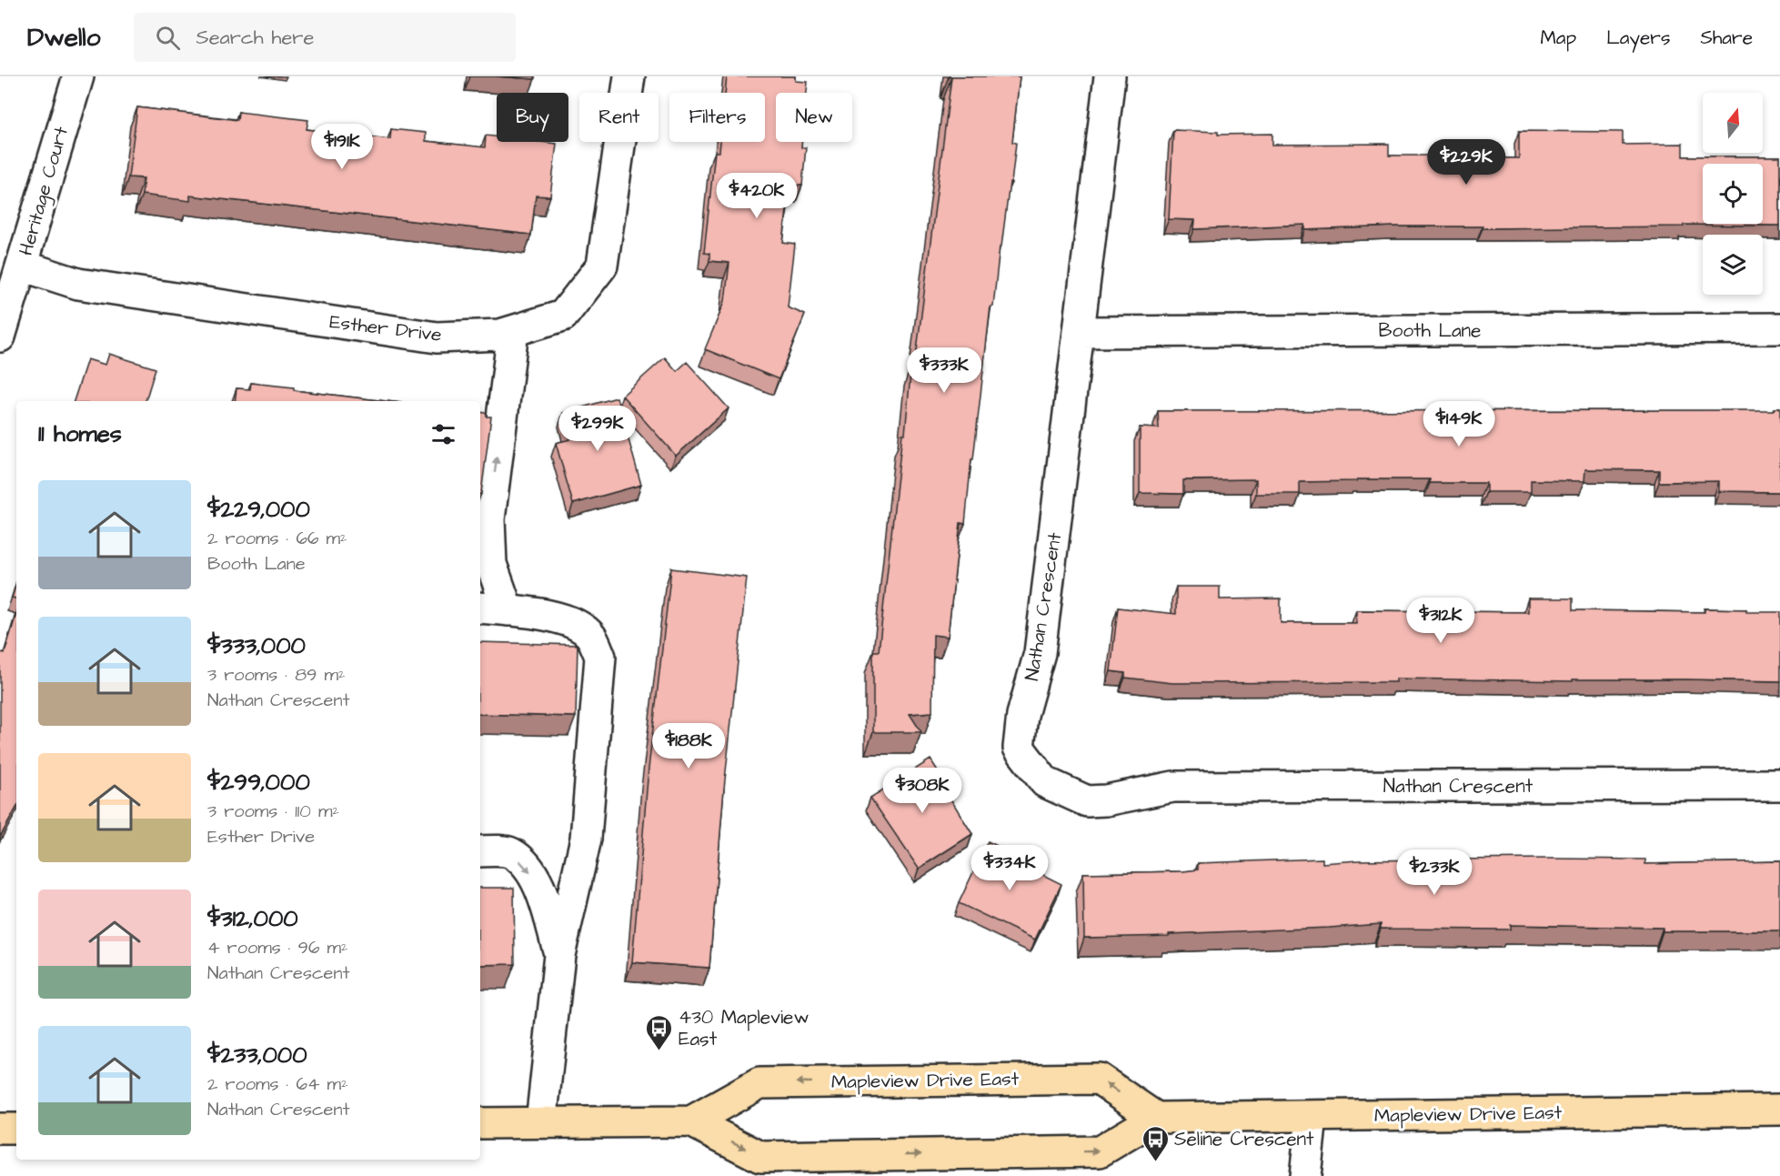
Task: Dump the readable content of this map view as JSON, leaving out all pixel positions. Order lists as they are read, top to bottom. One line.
{"streets":{"main road":["Mapleview Drive East"],"street":["Heritage Court","Esther Drive","Booth Lane","Nathan Crescent"]},"crossings":[["Heritage Court","Esther Drive"],["Booth Lane","Nathan Crescent"]],"places":{"bus stop":["430 Mapleview East","Seline Crescent"]},"north":"top","page":{"header":"Dwello","search":"Search here","nav":["Map","Layers","Share"],"chip":["Buy","Rent","Filters","New"],"price":["$191K","$229K","$420K","$333K","$149K","$299K","$312K","$188K","$308K","$334K","$233K"],"heading":"11 homes","list":[{"name":"$229,000","note":"2 rooms · 66 m² · Booth Lane"},{"name":"$333,000","note":"3 rooms · 89 m² · Nathan Crescent"},{"name":"$299,000","note":"3 rooms · 110 m² · Esther Drive"},{"name":"$312,000","note":"4 rooms · 96 m² · Nathan Crescent"},{"name":"$233,000","note":"2 rooms · 64 m² · Nathan Crescent"}]}}
